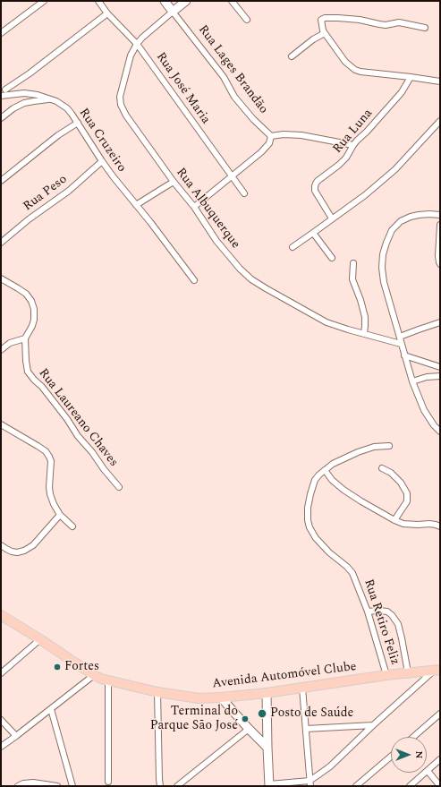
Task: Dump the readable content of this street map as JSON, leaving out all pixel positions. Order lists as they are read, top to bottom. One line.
{"streets":{"main road":["Avenida Automóvel Clube"],"street":["Rua Lages Brandão","Rua José Maria","Rua Luna","Rua Cruzeiro","Rua Peso","Rua Albuquerque","Rua Laureano Chaves","Rua Retiro Feliz"]},"crossings":[["Rua Lages Brandão","Rua Albuquerque"],["Rua José Maria","Rua Albuquerque"],["Rua Cruzeiro","Rua Peso"],["Rua Retiro Feliz","Avenida Automóvel Clube"]],"places":["Fortes","Posto de Saúde","Terminal do Parque São José"],"north":"right"}
